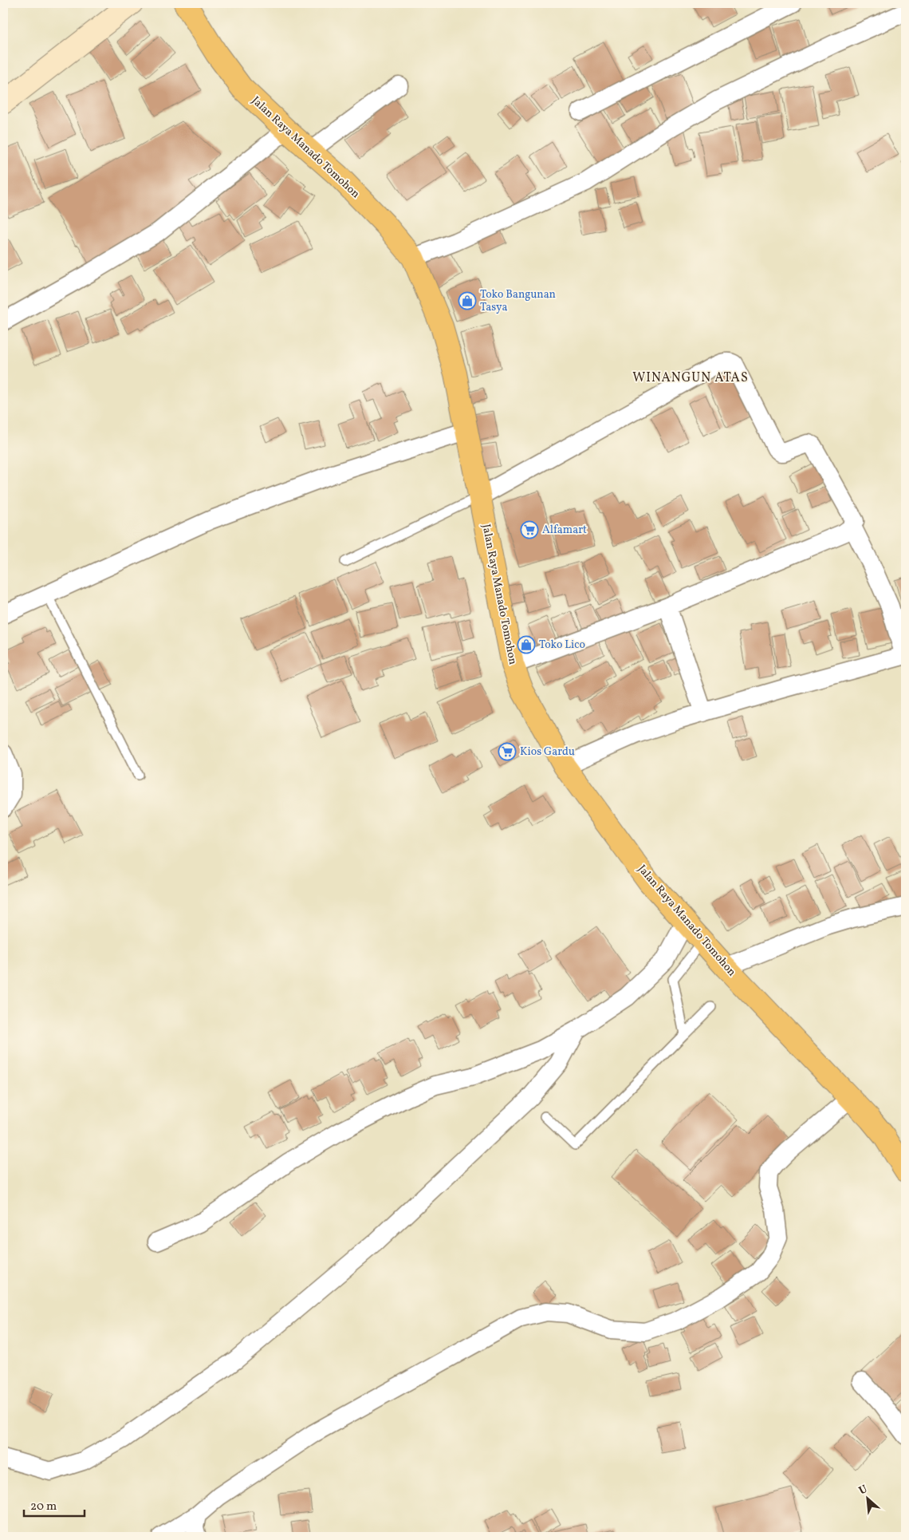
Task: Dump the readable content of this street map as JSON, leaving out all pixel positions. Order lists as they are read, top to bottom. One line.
{"streets":{"highway":["Jalan Raya Manado Tomohon"]},"districts":["WINANGUN ATAS"],"places":{"shop":["Toko Bangunan Tasya","Toko Lico"],"supermarket":["Alfamart","Kios Gardu"]},"scale_bar":"20 m","north":"top left"}
